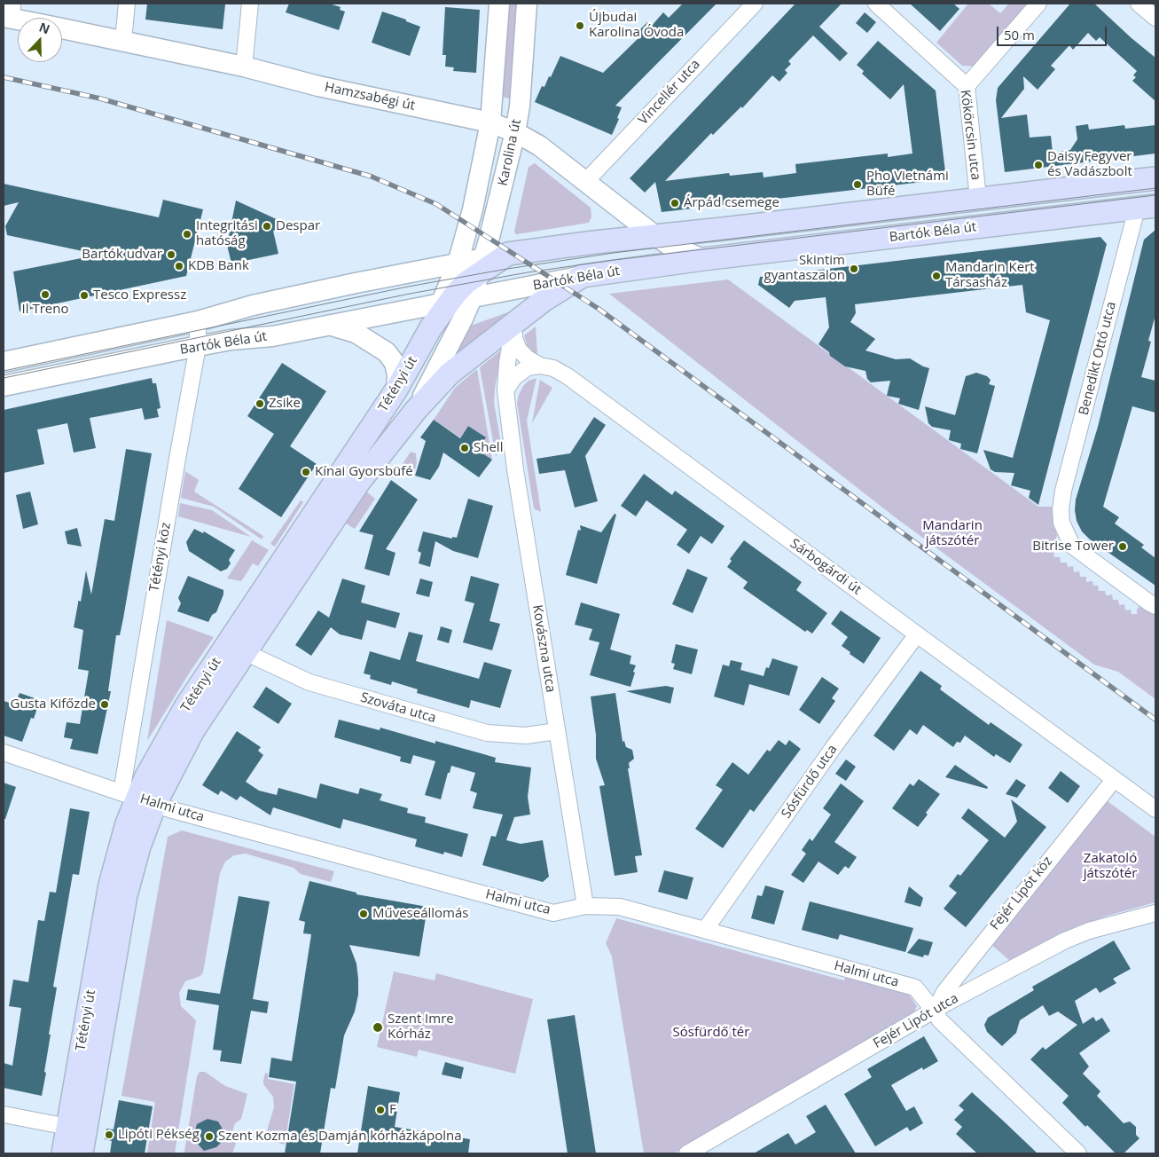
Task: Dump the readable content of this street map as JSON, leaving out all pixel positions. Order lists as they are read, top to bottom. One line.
{"streets":{"main road":["Bartók Béla út","Tétényi út"],"street":["Vincellér utca","Hamzsabégi út","Kökörcsin utca","Karolina út","Benedikt Ottó utca","Tétényi köz","Sárbogárdi út","Kovászna utca","Szováta utca","Sósfürdő utca","Halmi utca","Fejér Lipót köz","Fejér Lipót utca"]},"crossings":[["Vincellér utca","Hamzsabégi út"],["Hamzsabégi út","Karolina út"],["Hamzsabégi út","Bartók Béla út"],["Kökörcsin utca","Bartók Béla út"],["Karolina út","Bartók Béla út"],["Karolina út","Tétényi út"],["Bartók Béla út","Benedikt Ottó utca"],["Bartók Béla út","Tétényi út"],["Bartók Béla út","Tétényi köz"],["Tétényi út","Tétényi köz"],["Tétényi út","Sárbogárdi út"],["Tétényi út","Kovászna utca"],["Tétényi út","Szováta utca"],["Tétényi út","Halmi utca"],["Tétényi köz","Halmi utca"],["Sárbogárdi út","Kovászna utca"],["Sárbogárdi út","Sósfürdő utca"],["Sárbogárdi út","Fejér Lipót köz"],["Kovászna utca","Szováta utca"],["Kovászna utca","Halmi utca"],["Sósfürdő utca","Halmi utca"],["Halmi utca","Fejér Lipót köz"],["Halmi utca","Fejér Lipót utca"],["Fejér Lipót köz","Fejér Lipót utca"]],"parks":["Mandarin játszótér","Zakatoló játszótér","Sósfürdő tér"],"places":["Újbudai Karolina Óvoda","Daisy Fegyver és Vadászbolt","Pho Vietnámi Büfé","Árpád csemege","Despar","Integritási hatóság","Bartók udvar","KDB Bank","Skintim gyantaszalon","Mandarin Kert Társasház","Il Treno","Tesco Expressz","Zsike","Shell","Kínai Gyorsbüfé","Bitrise Tower","Gusta Kifőzde","Műveseállomás","Szent Imre Kórház","F","Lipóti Pékség","Szent Kozma és Damján kórházkápolna"],"scale_bar":"50 m","north":"top"}
